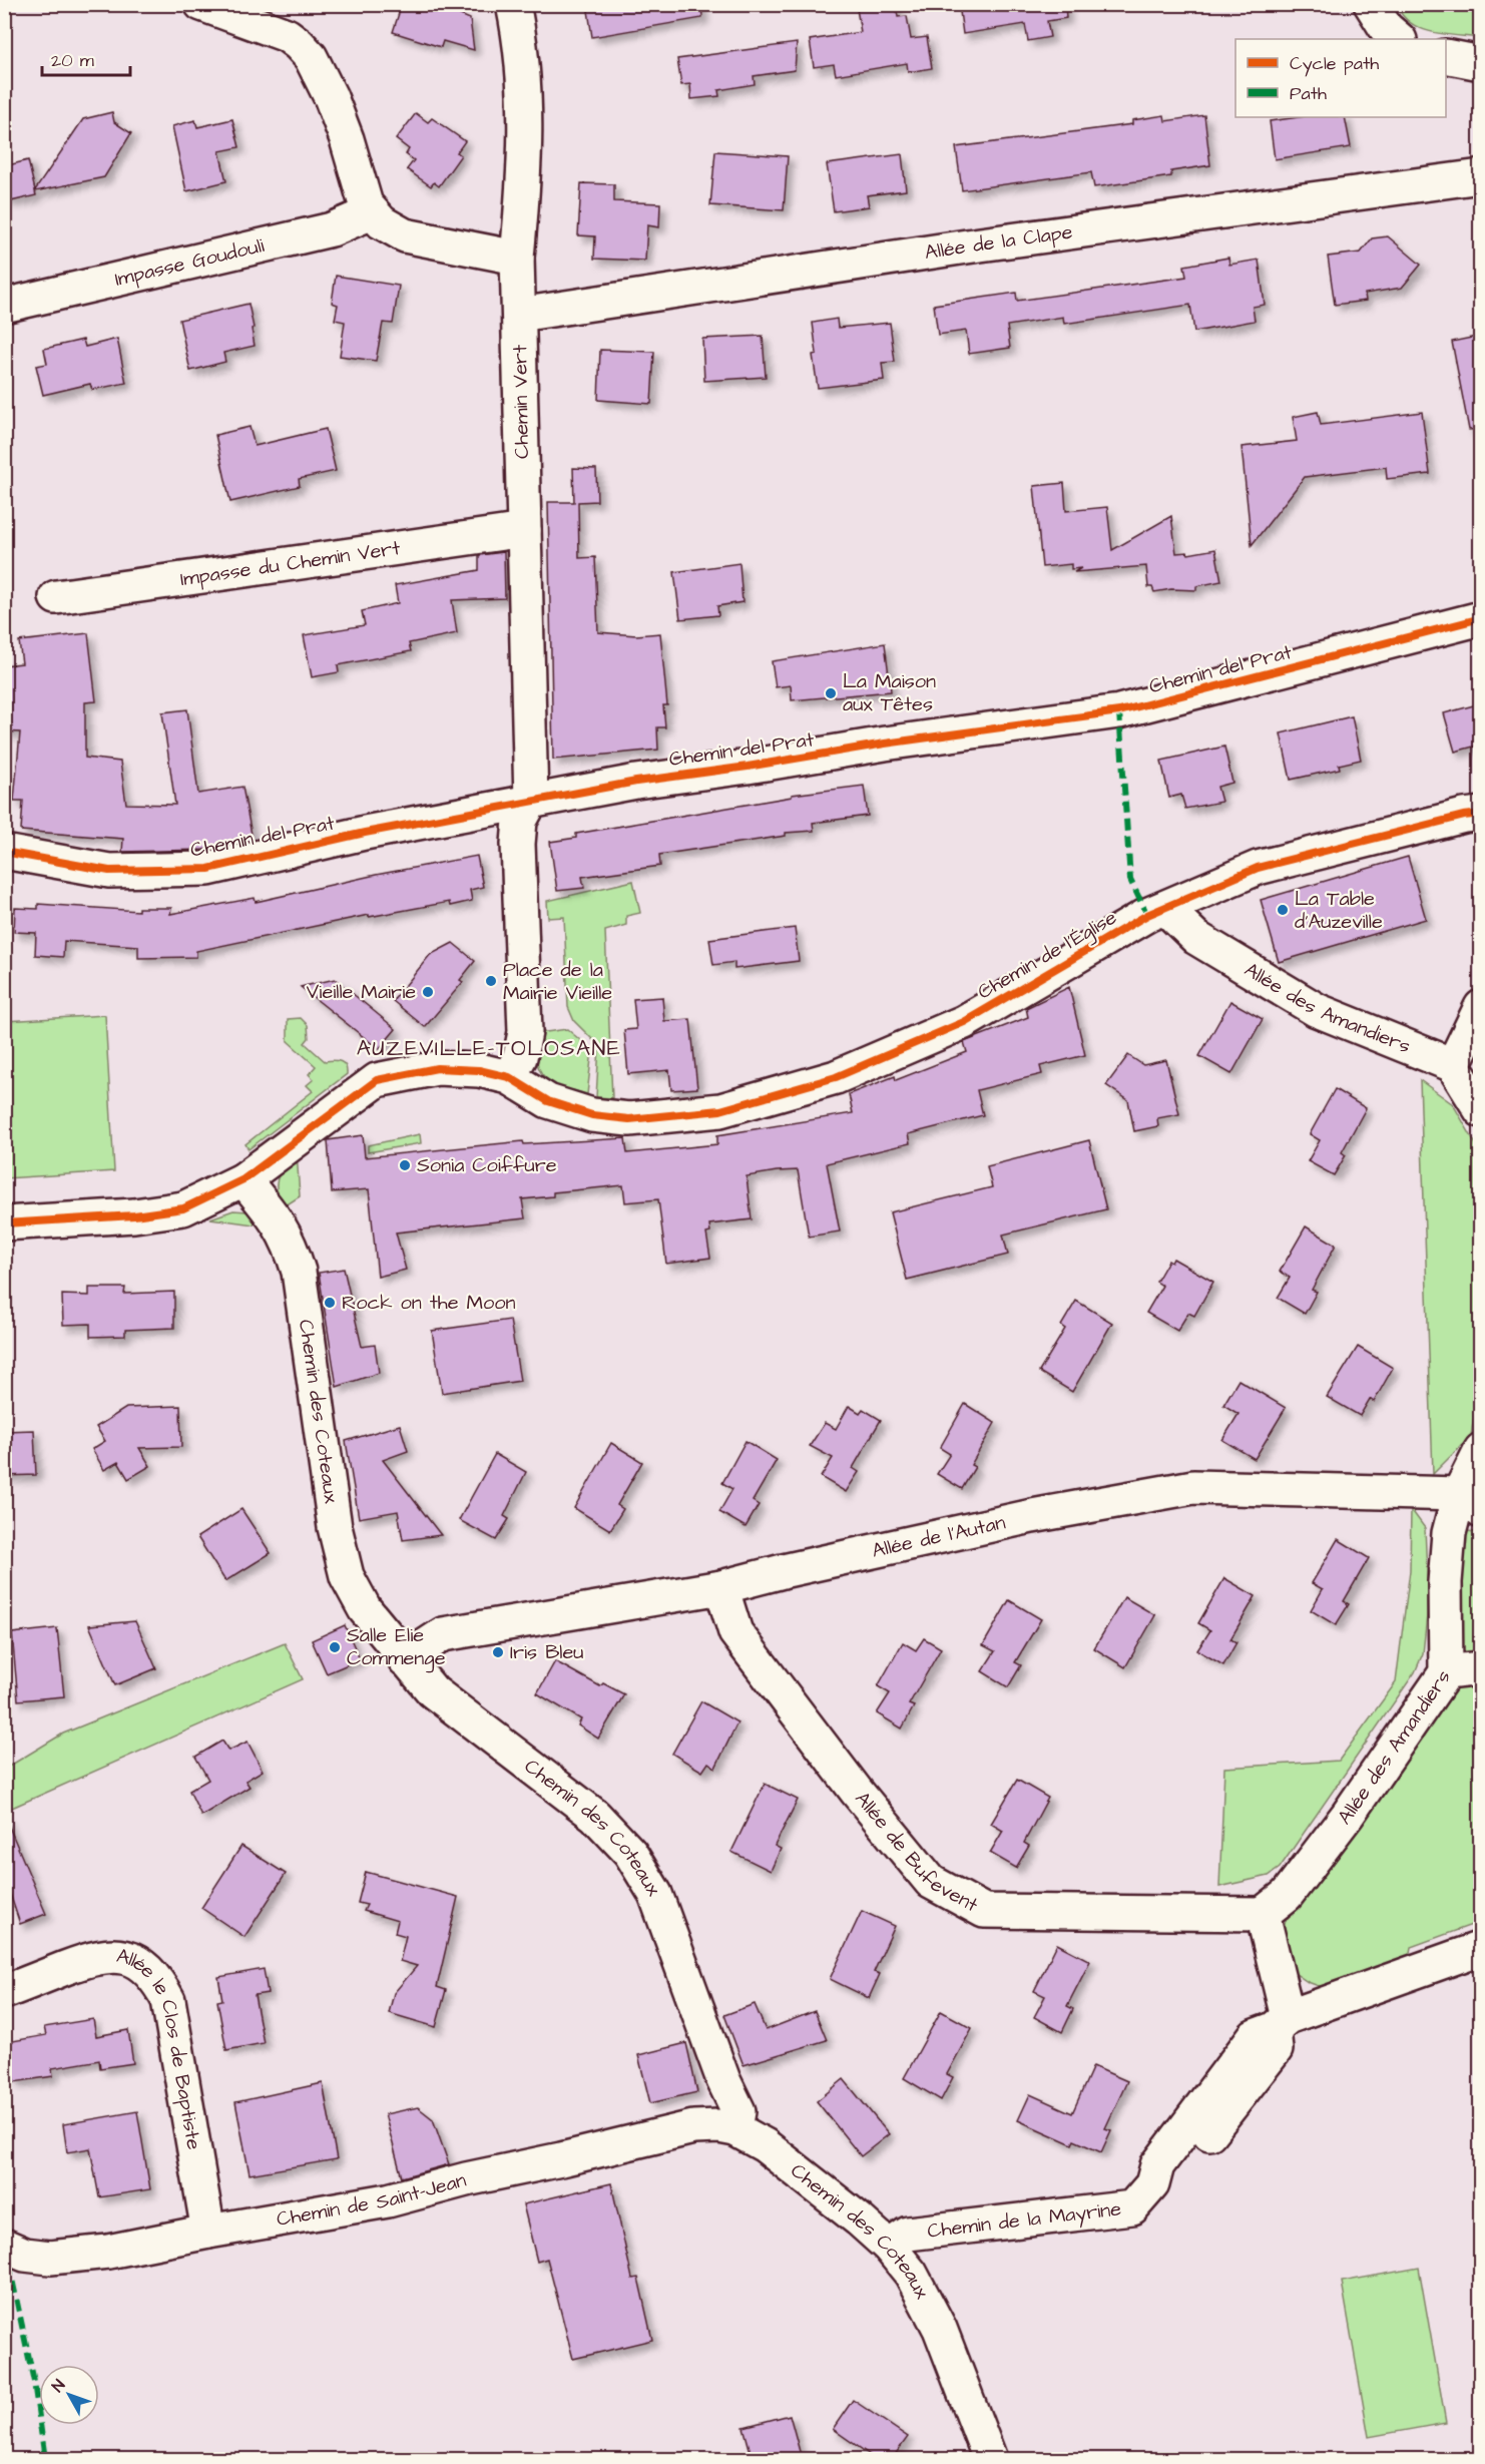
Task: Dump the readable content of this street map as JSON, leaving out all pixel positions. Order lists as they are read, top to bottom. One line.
{"streets":{"street":["Allée de la Clape","Impasse Goudouli","Chemin Vert","Impasse du Chemin Vert","Chemin del Prat","Chemin de l'Église","Allée des Amandiers","Chemin des Coteaux","Allée de l'Autan","Allée de Bufevent","Allée le Clos de Baptiste","Chemin de Saint-Jean","Chemin de la Mayrine"]},"crossings":[["Allée de la Clape","Chemin Vert"],["Chemin Vert","Impasse du Chemin Vert"],["Chemin Vert","Chemin del Prat"],["Chemin de l'Église","Allée des Amandiers"],["Allée des Amandiers","Allée de l'Autan"],["Allée des Amandiers","Allée de Bufevent"],["Chemin des Coteaux","Allée de l'Autan"],["Chemin des Coteaux","Chemin de Saint-Jean"],["Chemin des Coteaux","Chemin de la Mayrine"],["Allée de l'Autan","Allée de Bufevent"],["Allée le Clos de Baptiste","Chemin de Saint-Jean"]],"districts":["AUZEVILLE-TOLOSANE"],"places":["La Maison aux Têtes","La Table d'Auzeville","Place de la Mairie Vieille","Vieille Mairie","Sonia Coiffure","Rock on the Moon","Salle Elie Commenge","Iris Bleu"],"legend":["Cycle path","Path"],"scale_bar":"20 m","north":"top left"}
